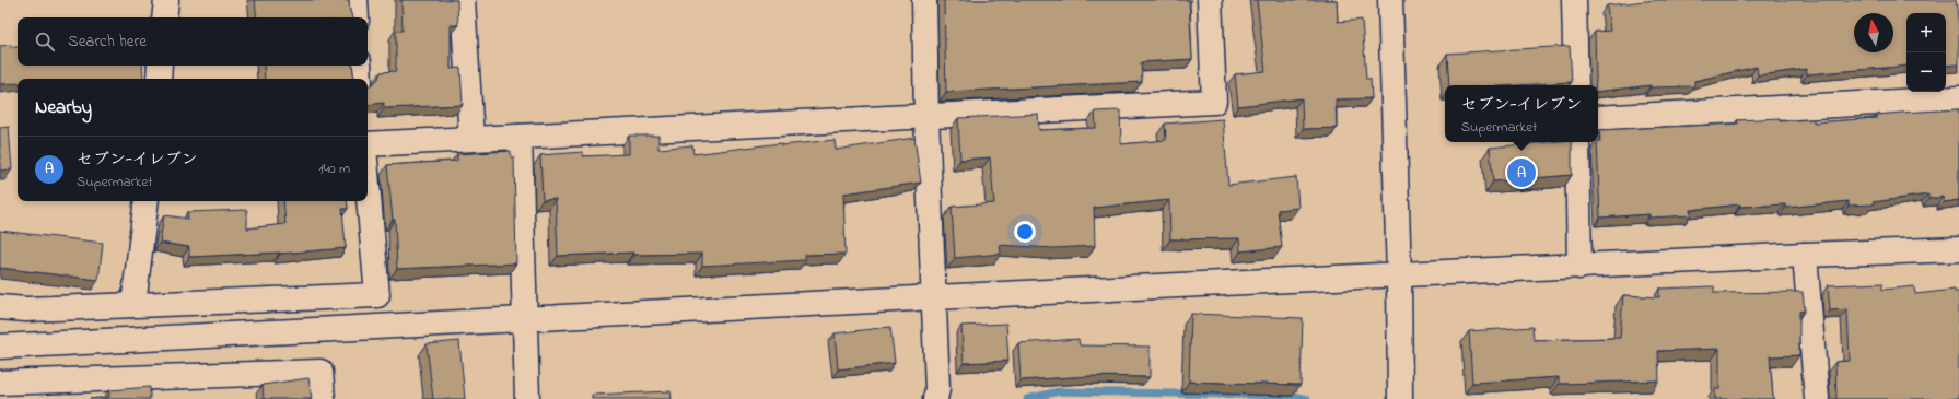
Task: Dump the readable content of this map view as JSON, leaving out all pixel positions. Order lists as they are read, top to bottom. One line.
{"north":"top","page":{"map_buttons":["+","−"],"search":"Search here","heading":"Nearby","popup":["セブン-イレブン","Supermarket"],"list":[{"mark":"A","name":"セブン-イレブン","note":"Supermarket","value":"140 m"}],"pins":"A"}}
